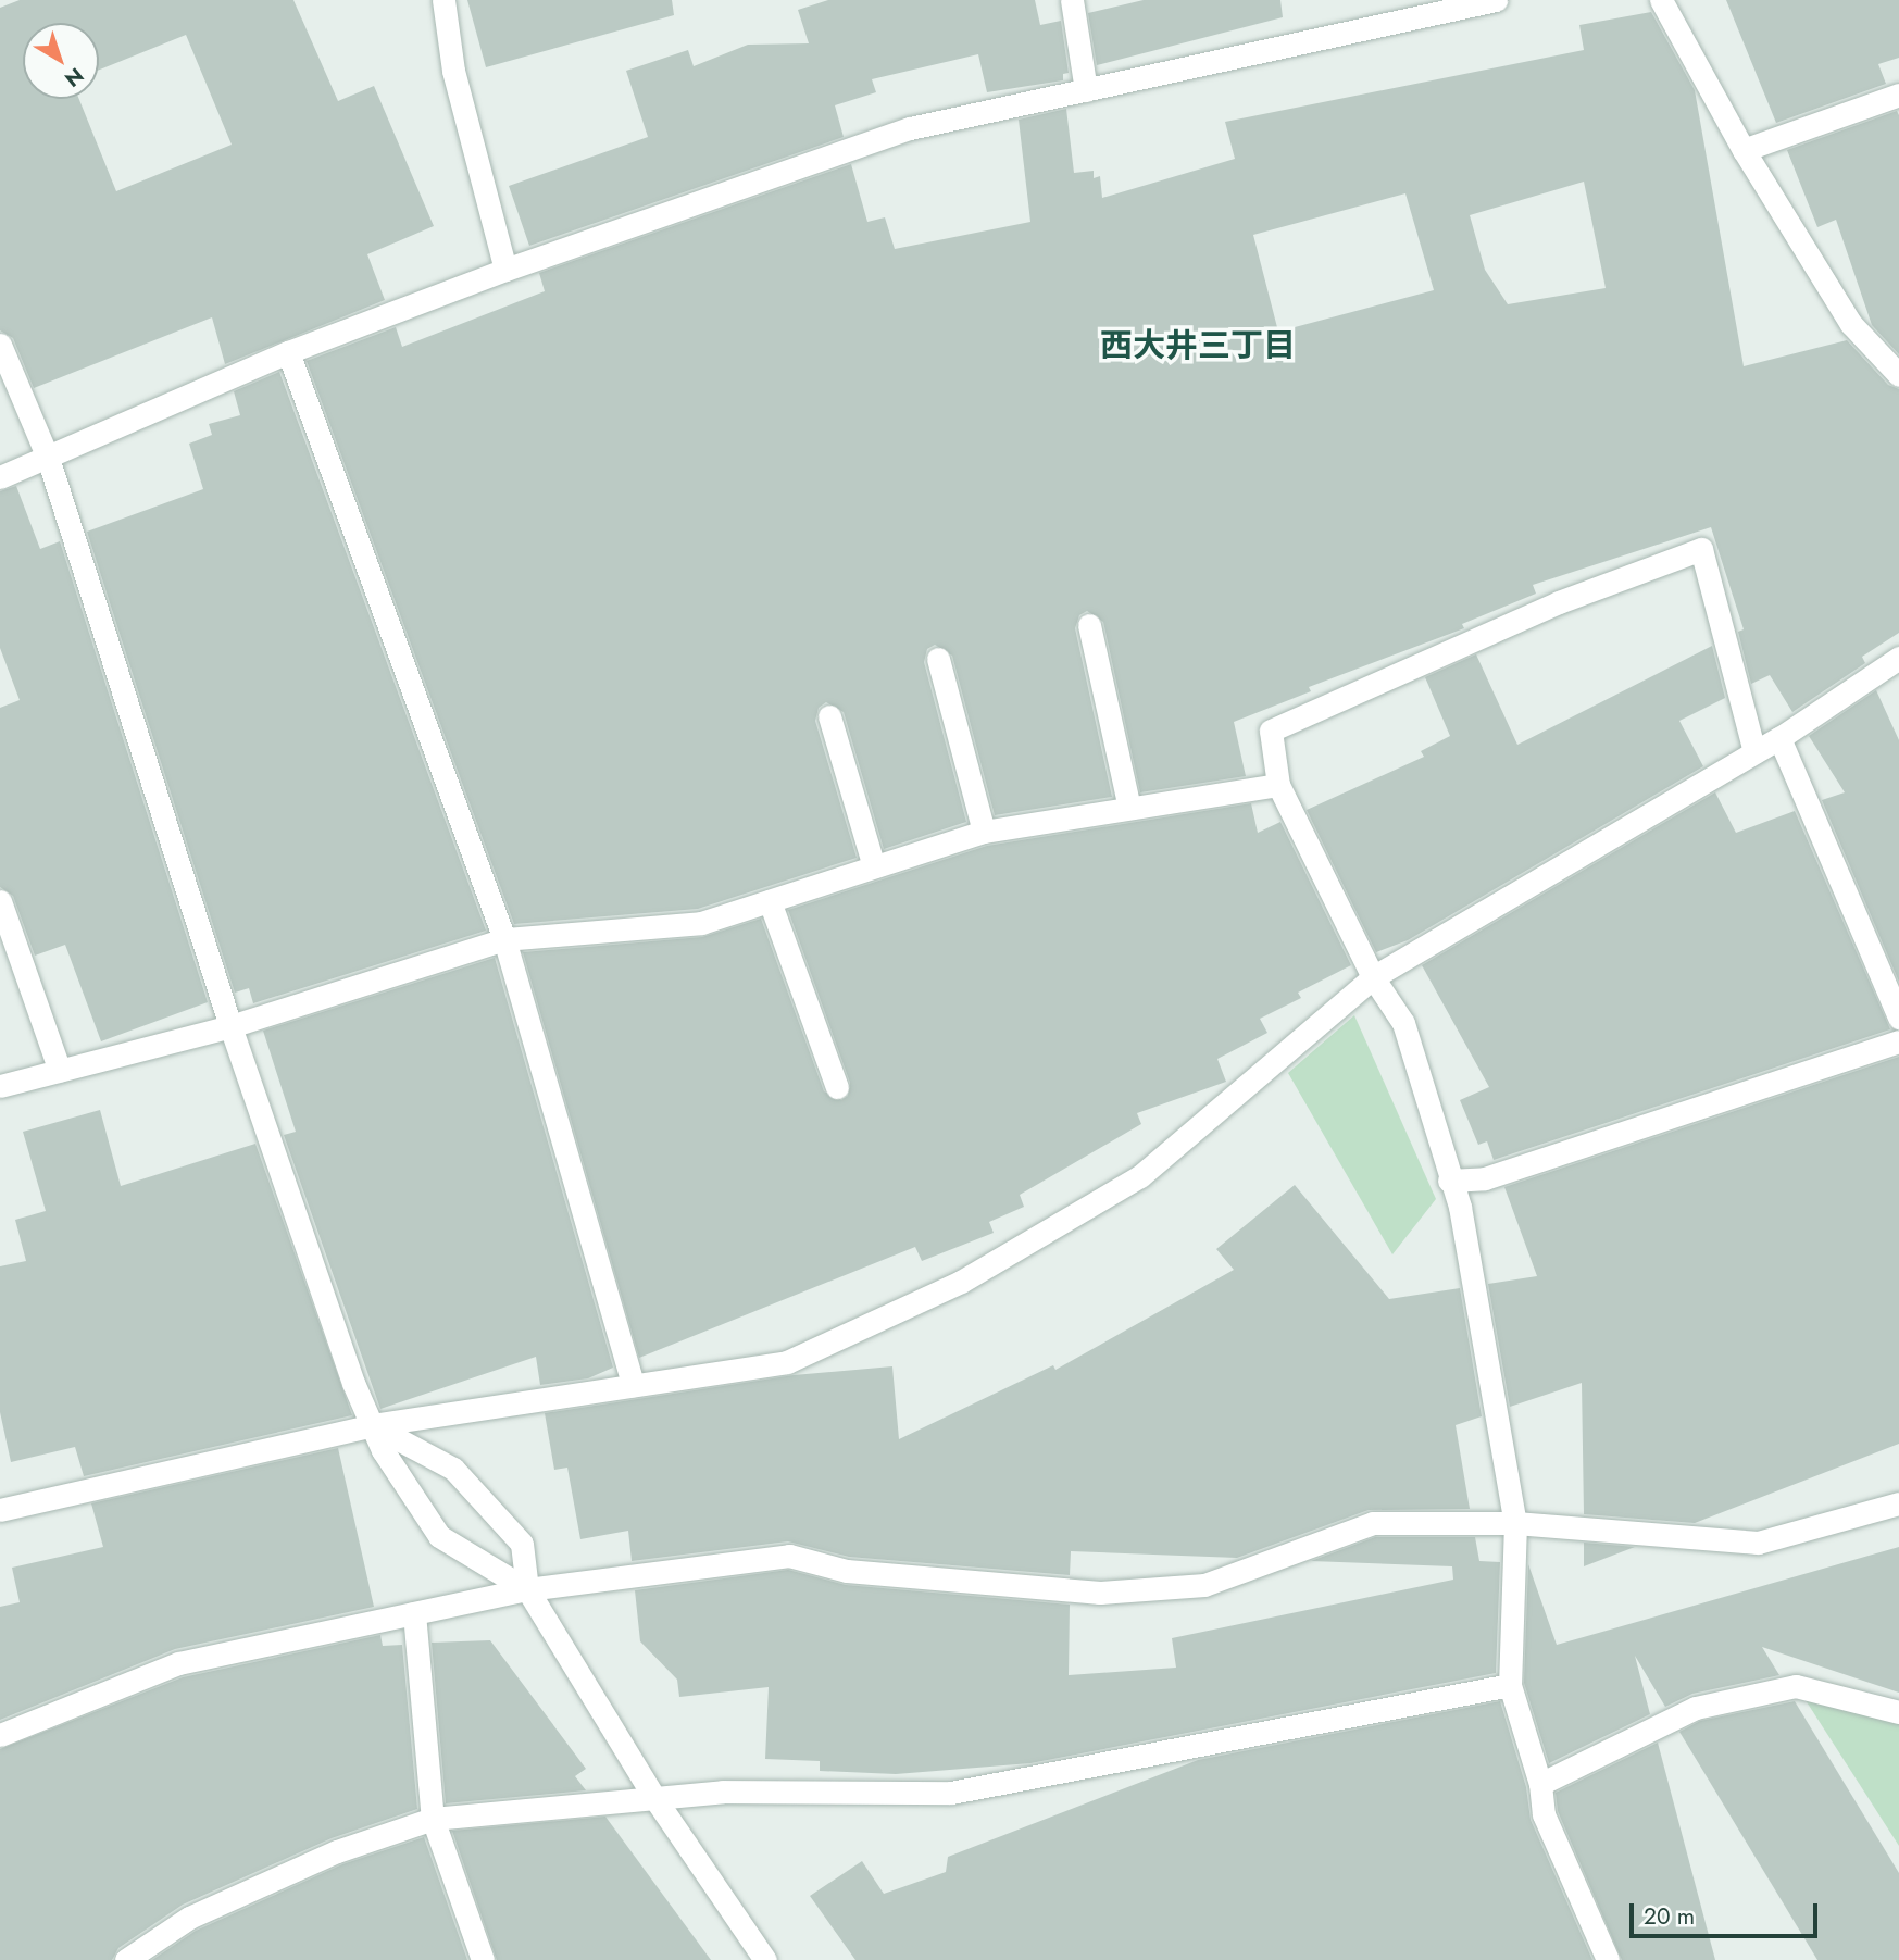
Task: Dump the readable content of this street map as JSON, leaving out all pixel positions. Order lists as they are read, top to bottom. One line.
{"districts":["西大井三丁目"],"scale_bar":"20 m","north":"bottom right"}
